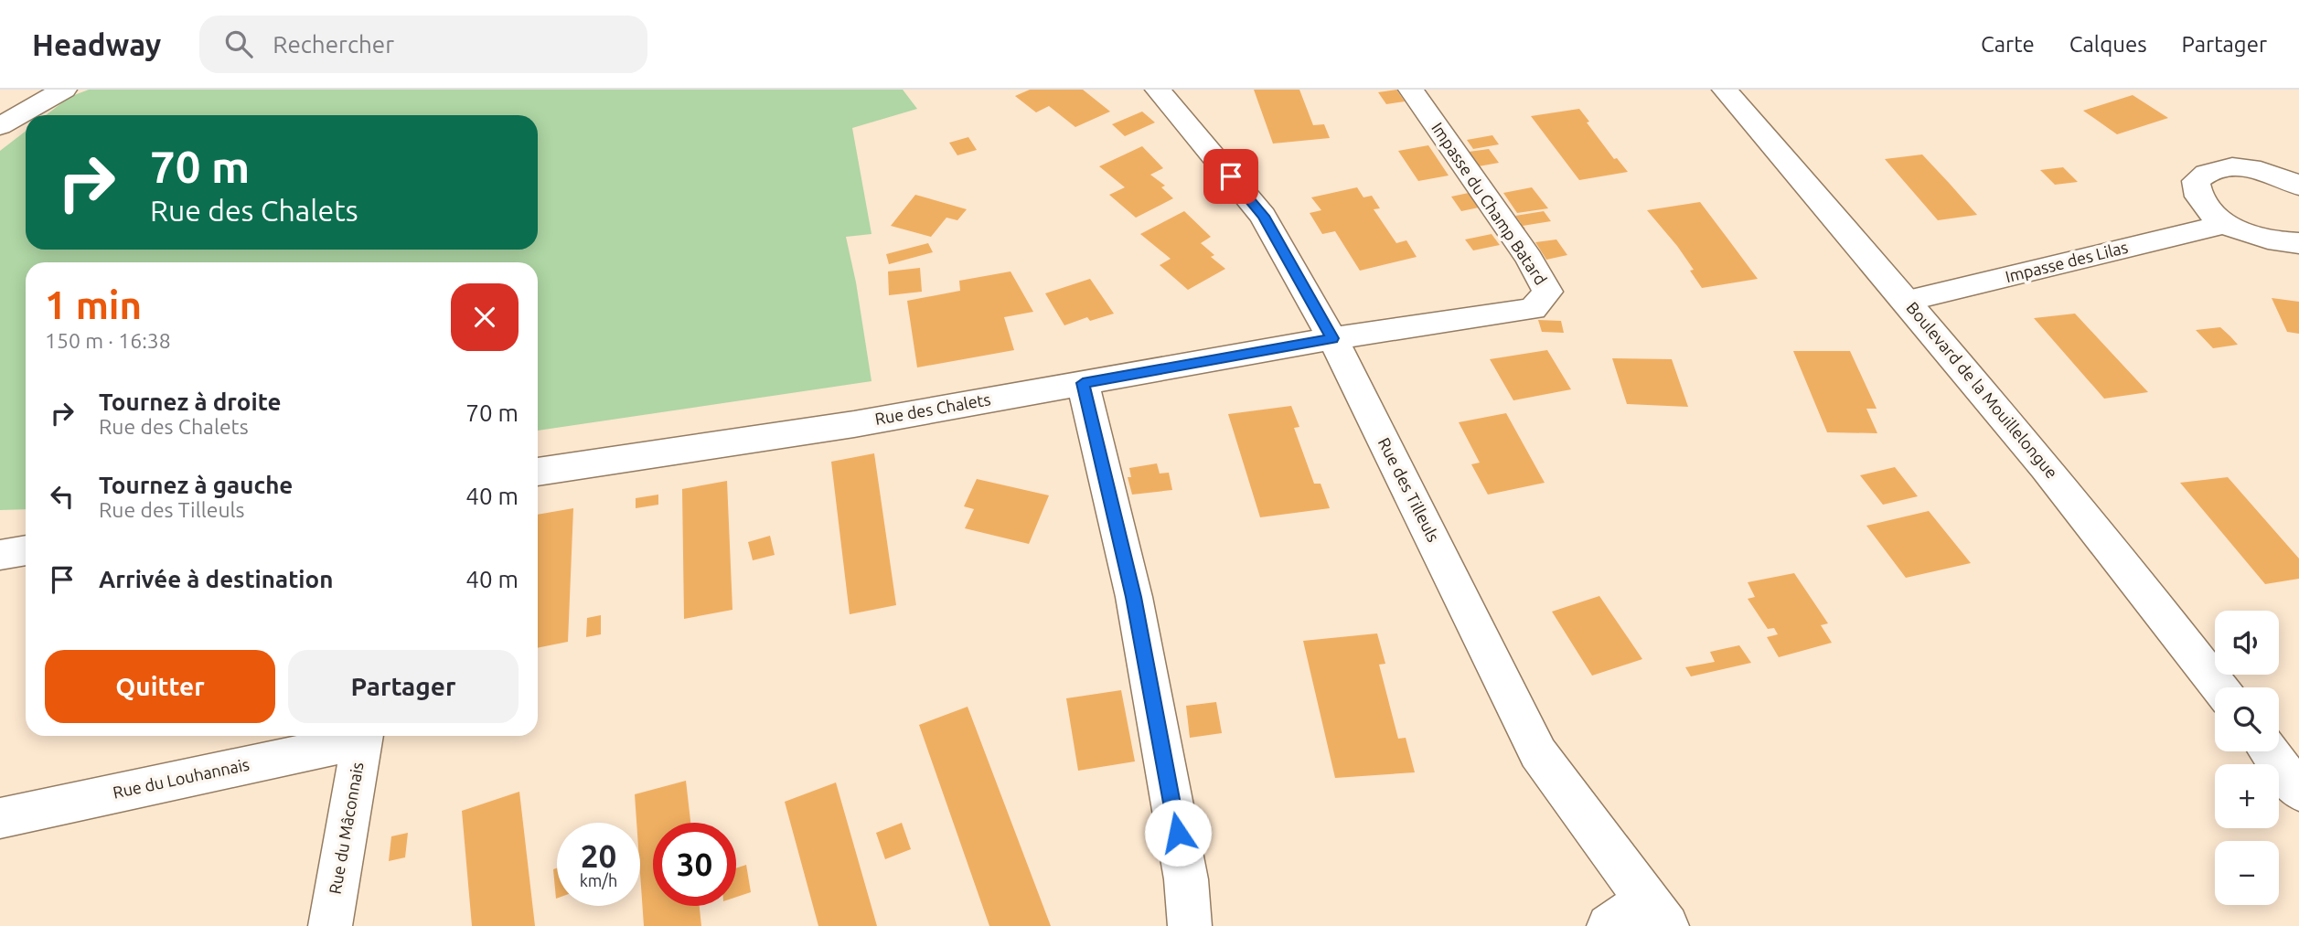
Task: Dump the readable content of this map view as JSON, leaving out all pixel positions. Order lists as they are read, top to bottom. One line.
{"streets":{"street":["Impasse du Champ Batard","Impasse des Lilas","Boulevard de la Mouillelongue","Rue des Chalets","Rue des Tilleuls","Rue du Louhannais","Rue du Mâconnais"]},"crossings":[["Impasse du Champ Batard","Rue des Chalets"],["Impasse du Champ Batard","Rue des Tilleuls"],["Impasse des Lilas","Boulevard de la Mouillelongue"],["Rue des Chalets","Rue des Tilleuls"]],"page":{"header":"Headway","search":"Rechercher","nav":["Carte","Calques","Partager"],"turn":["70 m","Rue des Chalets"],"heading":["1 min","150 m · 16:38"],"list":[{"name":"Tournez à droite","note":"Rue des Chalets","value":"70 m"},{"name":"Tournez à gauche","note":"Rue des Tilleuls","value":"40 m"},{"name":"Arrivée à destination","value":"40 m"}],"map_buttons":["+","−"],"buttons":["Quitter","Partager"],"speed":"20 km/h","limit":"30"}}
